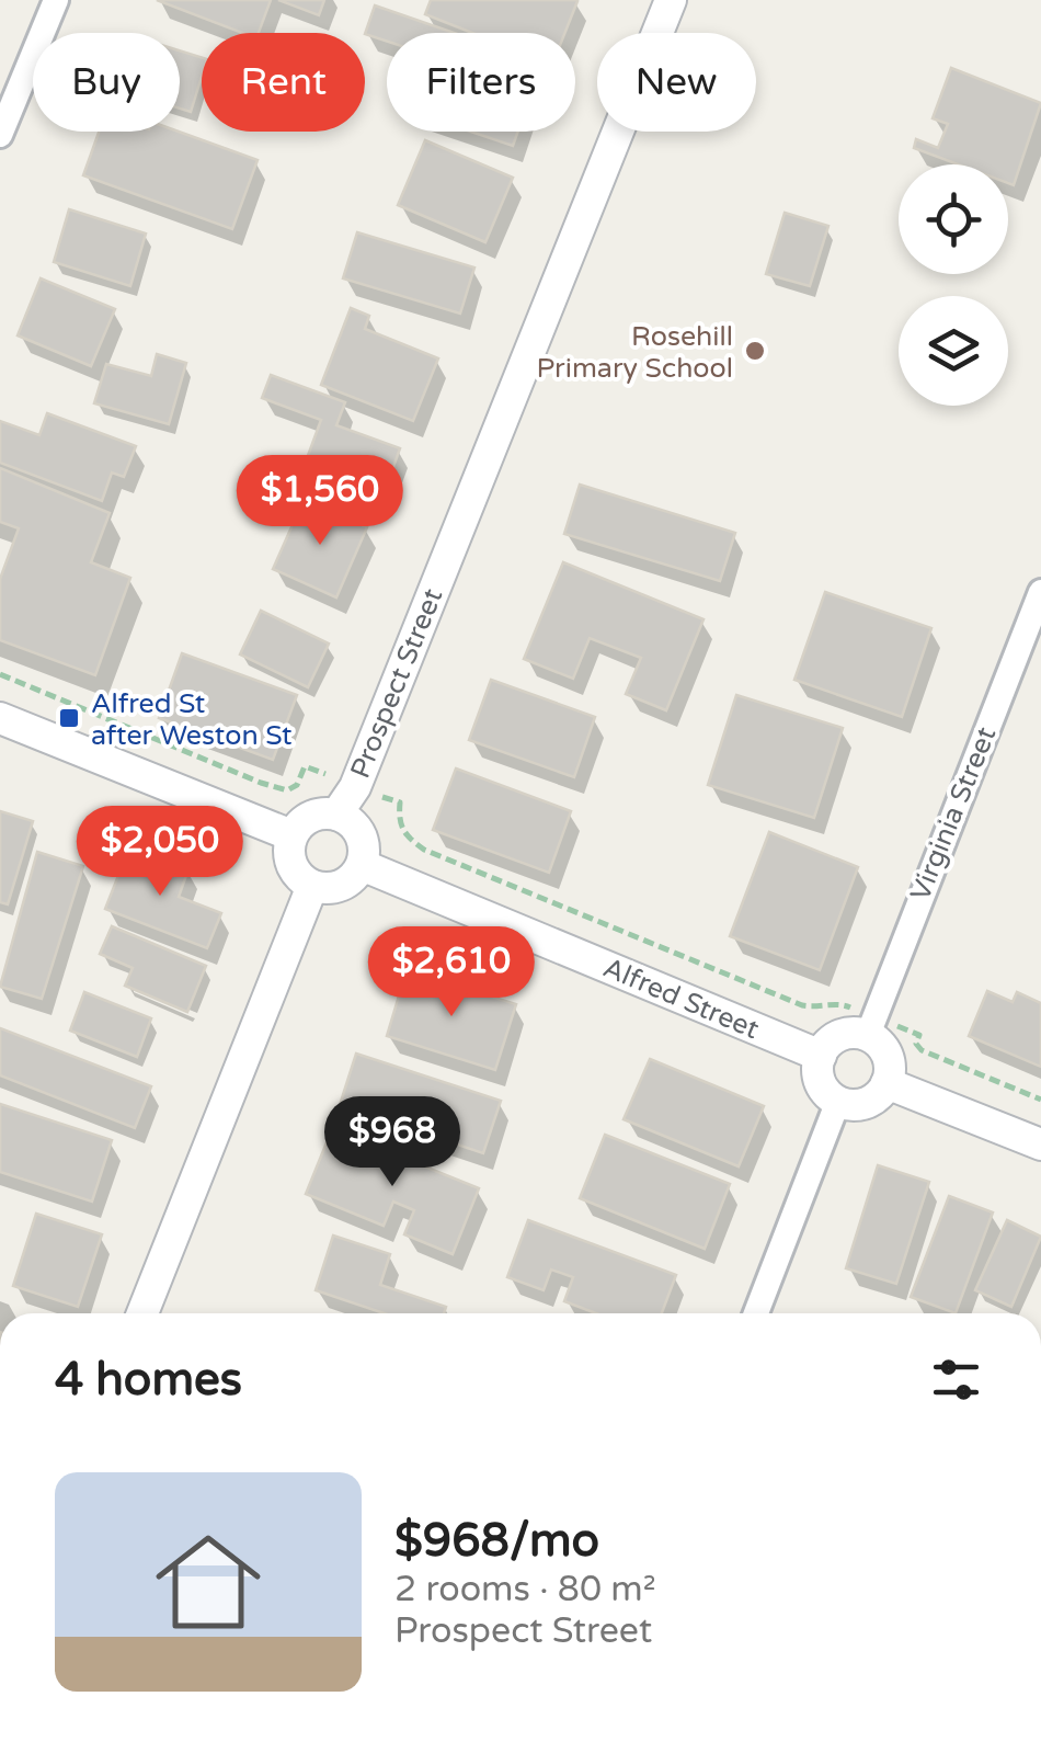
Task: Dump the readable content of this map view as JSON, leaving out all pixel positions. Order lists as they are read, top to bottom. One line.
{"streets":{"street":["Prospect Street","Virginia Street","Alfred Street"]},"crossings":[["Prospect Street","Alfred Street"],["Virginia Street","Alfred Street"]],"places":{"other":["Rosehill Primary School"],"transit":["Alfred St after Weston St"]},"page":{"chip":["Buy","Rent","Filters","New"],"price":["$1,560","$2,050","$2,610","$968"],"heading":"4 homes","list":[{"name":"$968/mo","note":"2 rooms · 80 m² · Prospect Street"}]}}
